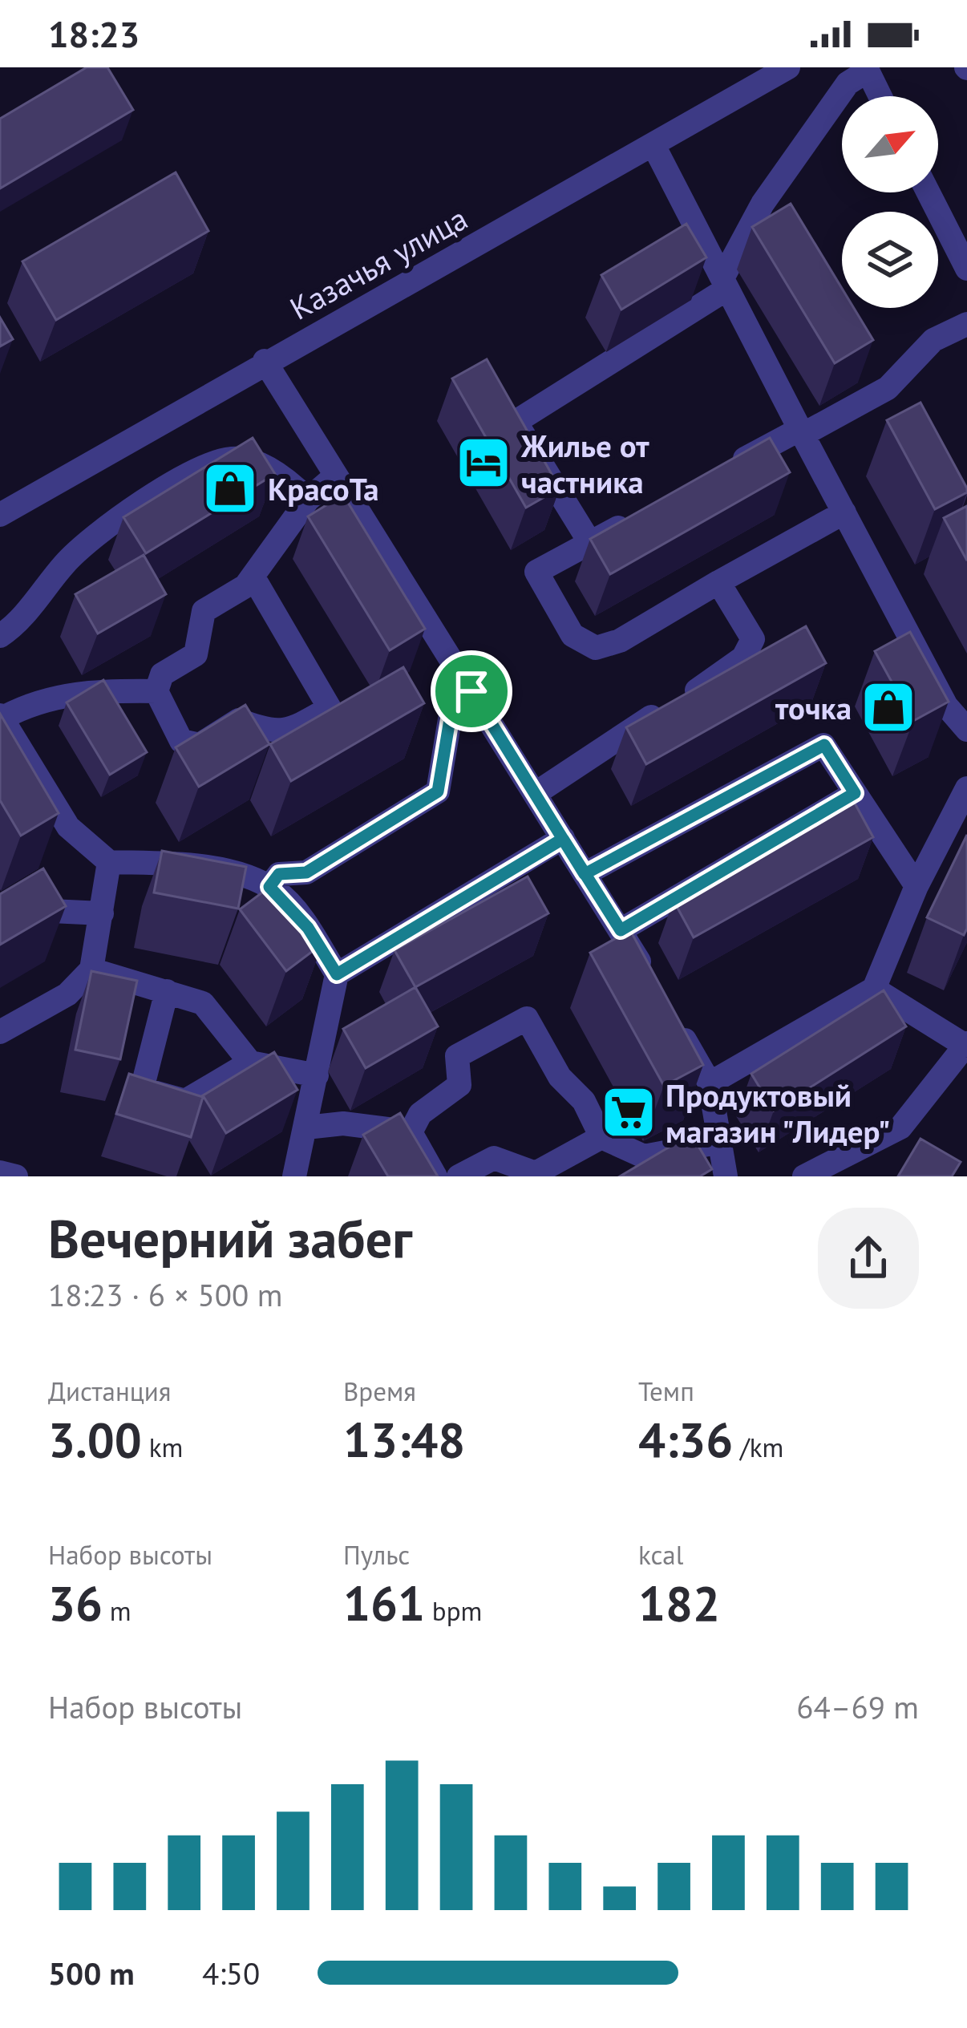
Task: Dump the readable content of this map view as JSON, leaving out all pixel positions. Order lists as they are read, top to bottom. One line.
{"streets":{"street":["Казачья улица"]},"places":{"hotel":["Жилье от частника"],"shop":["КрасоТа","точка"],"supermarket":["Продуктовый магазин \"Лидер\""]},"north":"top right","page":{"status":"18:23","heading":["Вечерний забег","18:23 · 6 × 500 m"],"stats":[["Дистанция","3.00 km"],["Время","13:48"],["Темп","4:36 /km"],["Набор высоты","36 m"],["Пульс","161 bpm"],["kcal","182"]],"chart":["Набор высоты","64–69 m"],"list":[{"name":"500 m","note":"4:50"}]}}
